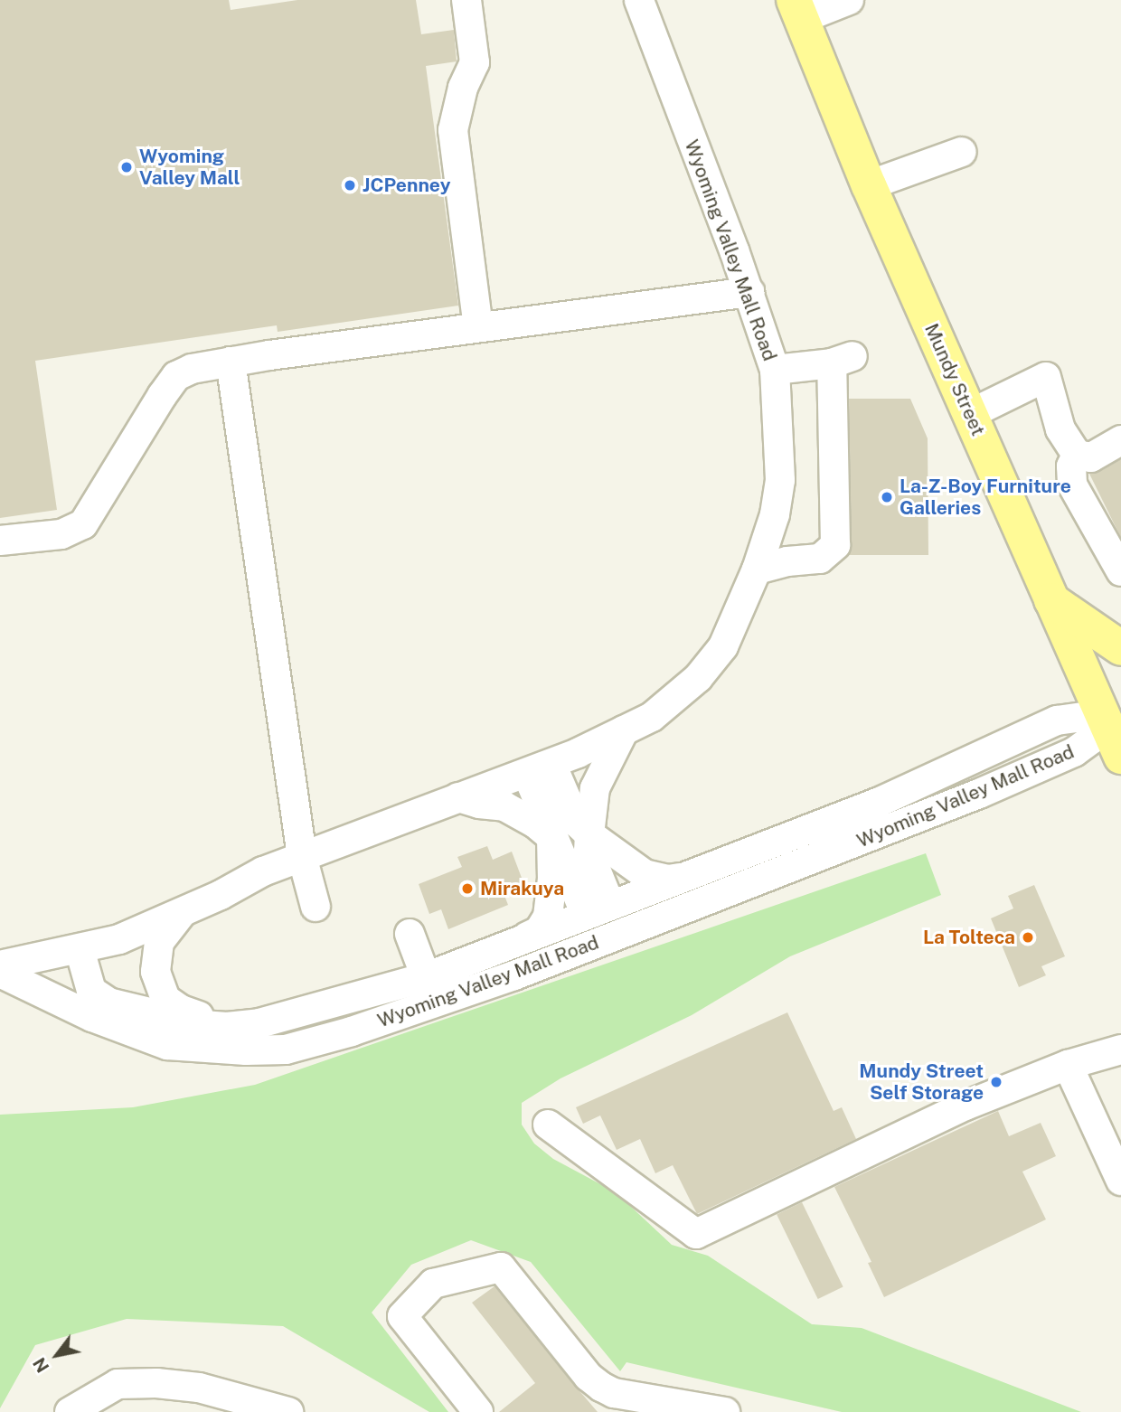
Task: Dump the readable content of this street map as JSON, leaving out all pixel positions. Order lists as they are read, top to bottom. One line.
{"streets":{"main road":["Mundy Street"],"lane":["Wyoming Valley Mall Road"]},"crossings":[["Wyoming Valley Mall Road","Mundy Street"]],"places":["Wyoming Valley Mall","JCPenney","La-Z-Boy Furniture Galleries","Mirakuya","La Tolteca","Mundy Street Self Storage"],"north":"bottom left"}
